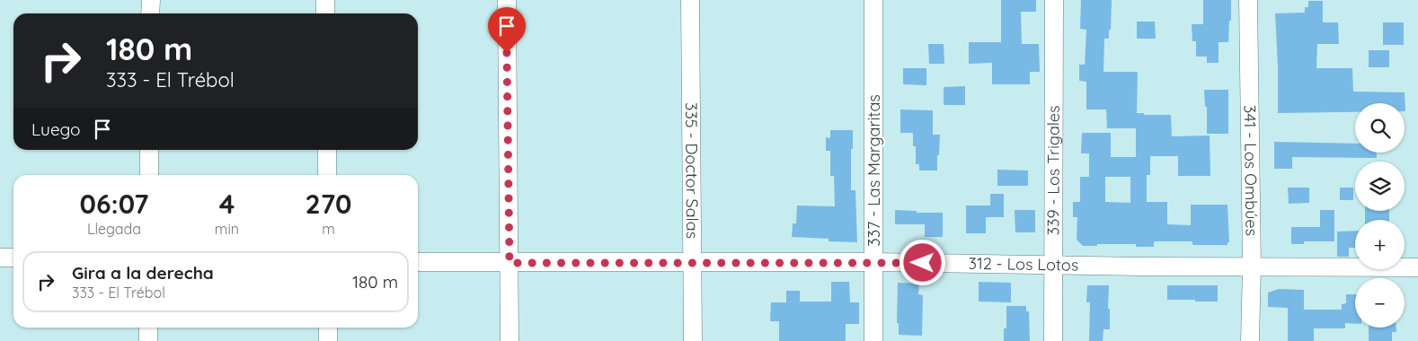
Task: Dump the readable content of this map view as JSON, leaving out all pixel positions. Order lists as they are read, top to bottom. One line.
{"streets":{"street":["335 - Doctor Salas","337 - Las Margaritas","339 - Los Trigales","341 - Los Ombúes","312 - Los Lotos"]},"crossings":[["335 - Doctor Salas","312 - Los Lotos"],["337 - Las Margaritas","312 - Los Lotos"],["339 - Los Trigales","312 - Los Lotos"],["341 - Los Ombúes","312 - Los Lotos"]],"page":{"turn":["180 m","333 - El Trébol"],"map_buttons":["+","−"],"then":"Luego","eta":["06:07","Llegada","4","min","270","m"],"list":[{"name":"Gira a la derecha","note":"333 - El Trébol","value":"180 m"}]}}
